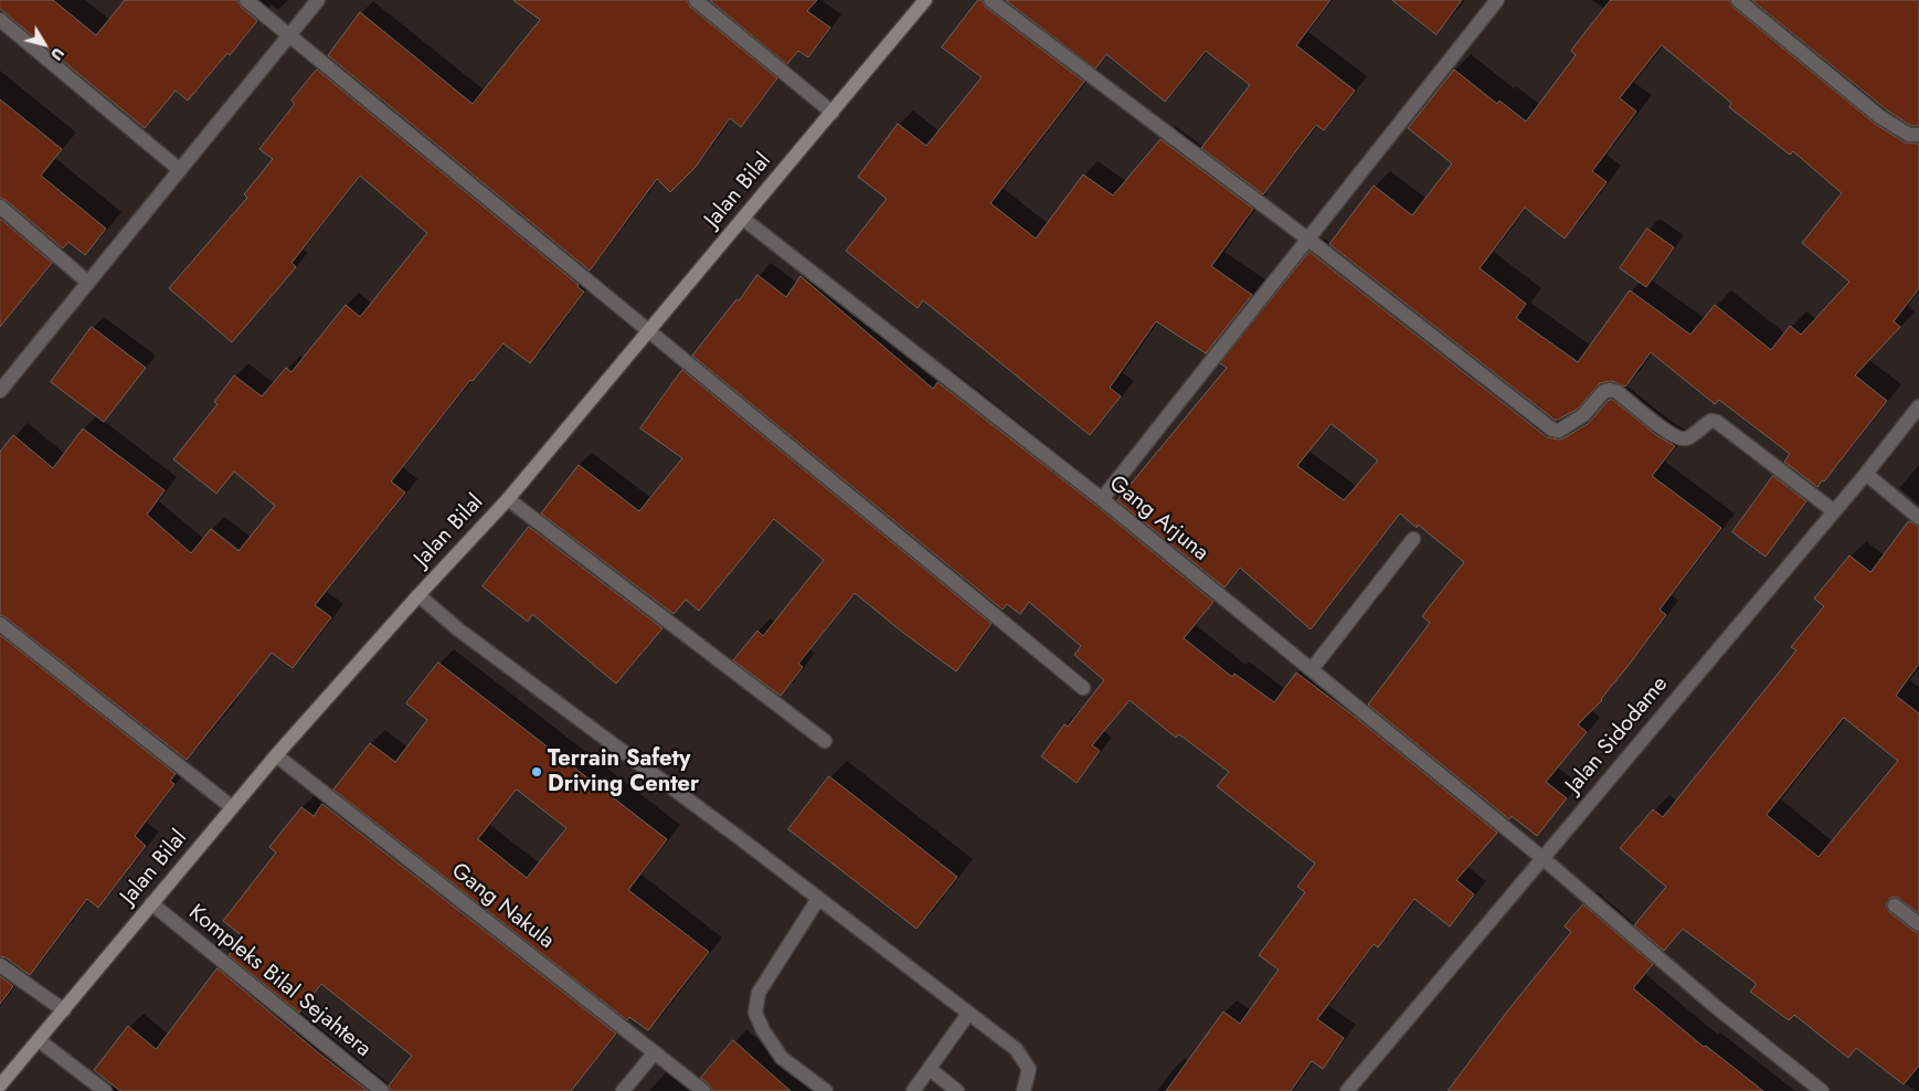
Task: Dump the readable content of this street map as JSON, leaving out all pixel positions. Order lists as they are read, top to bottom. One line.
{"streets":{"main road":["Jalan Bilal"],"street":["Gang Arjuna","Jalan Sidodame","Gang Nakula","Kompleks Bilal Sejahtera"]},"crossings":[["Jalan Bilal","Gang Arjuna"],["Jalan Bilal","Gang Nakula"],["Jalan Bilal","Kompleks Bilal Sejahtera"],["Gang Arjuna","Jalan Sidodame"]],"places":["Terrain Safety Driving Center"],"north":"bottom right"}
